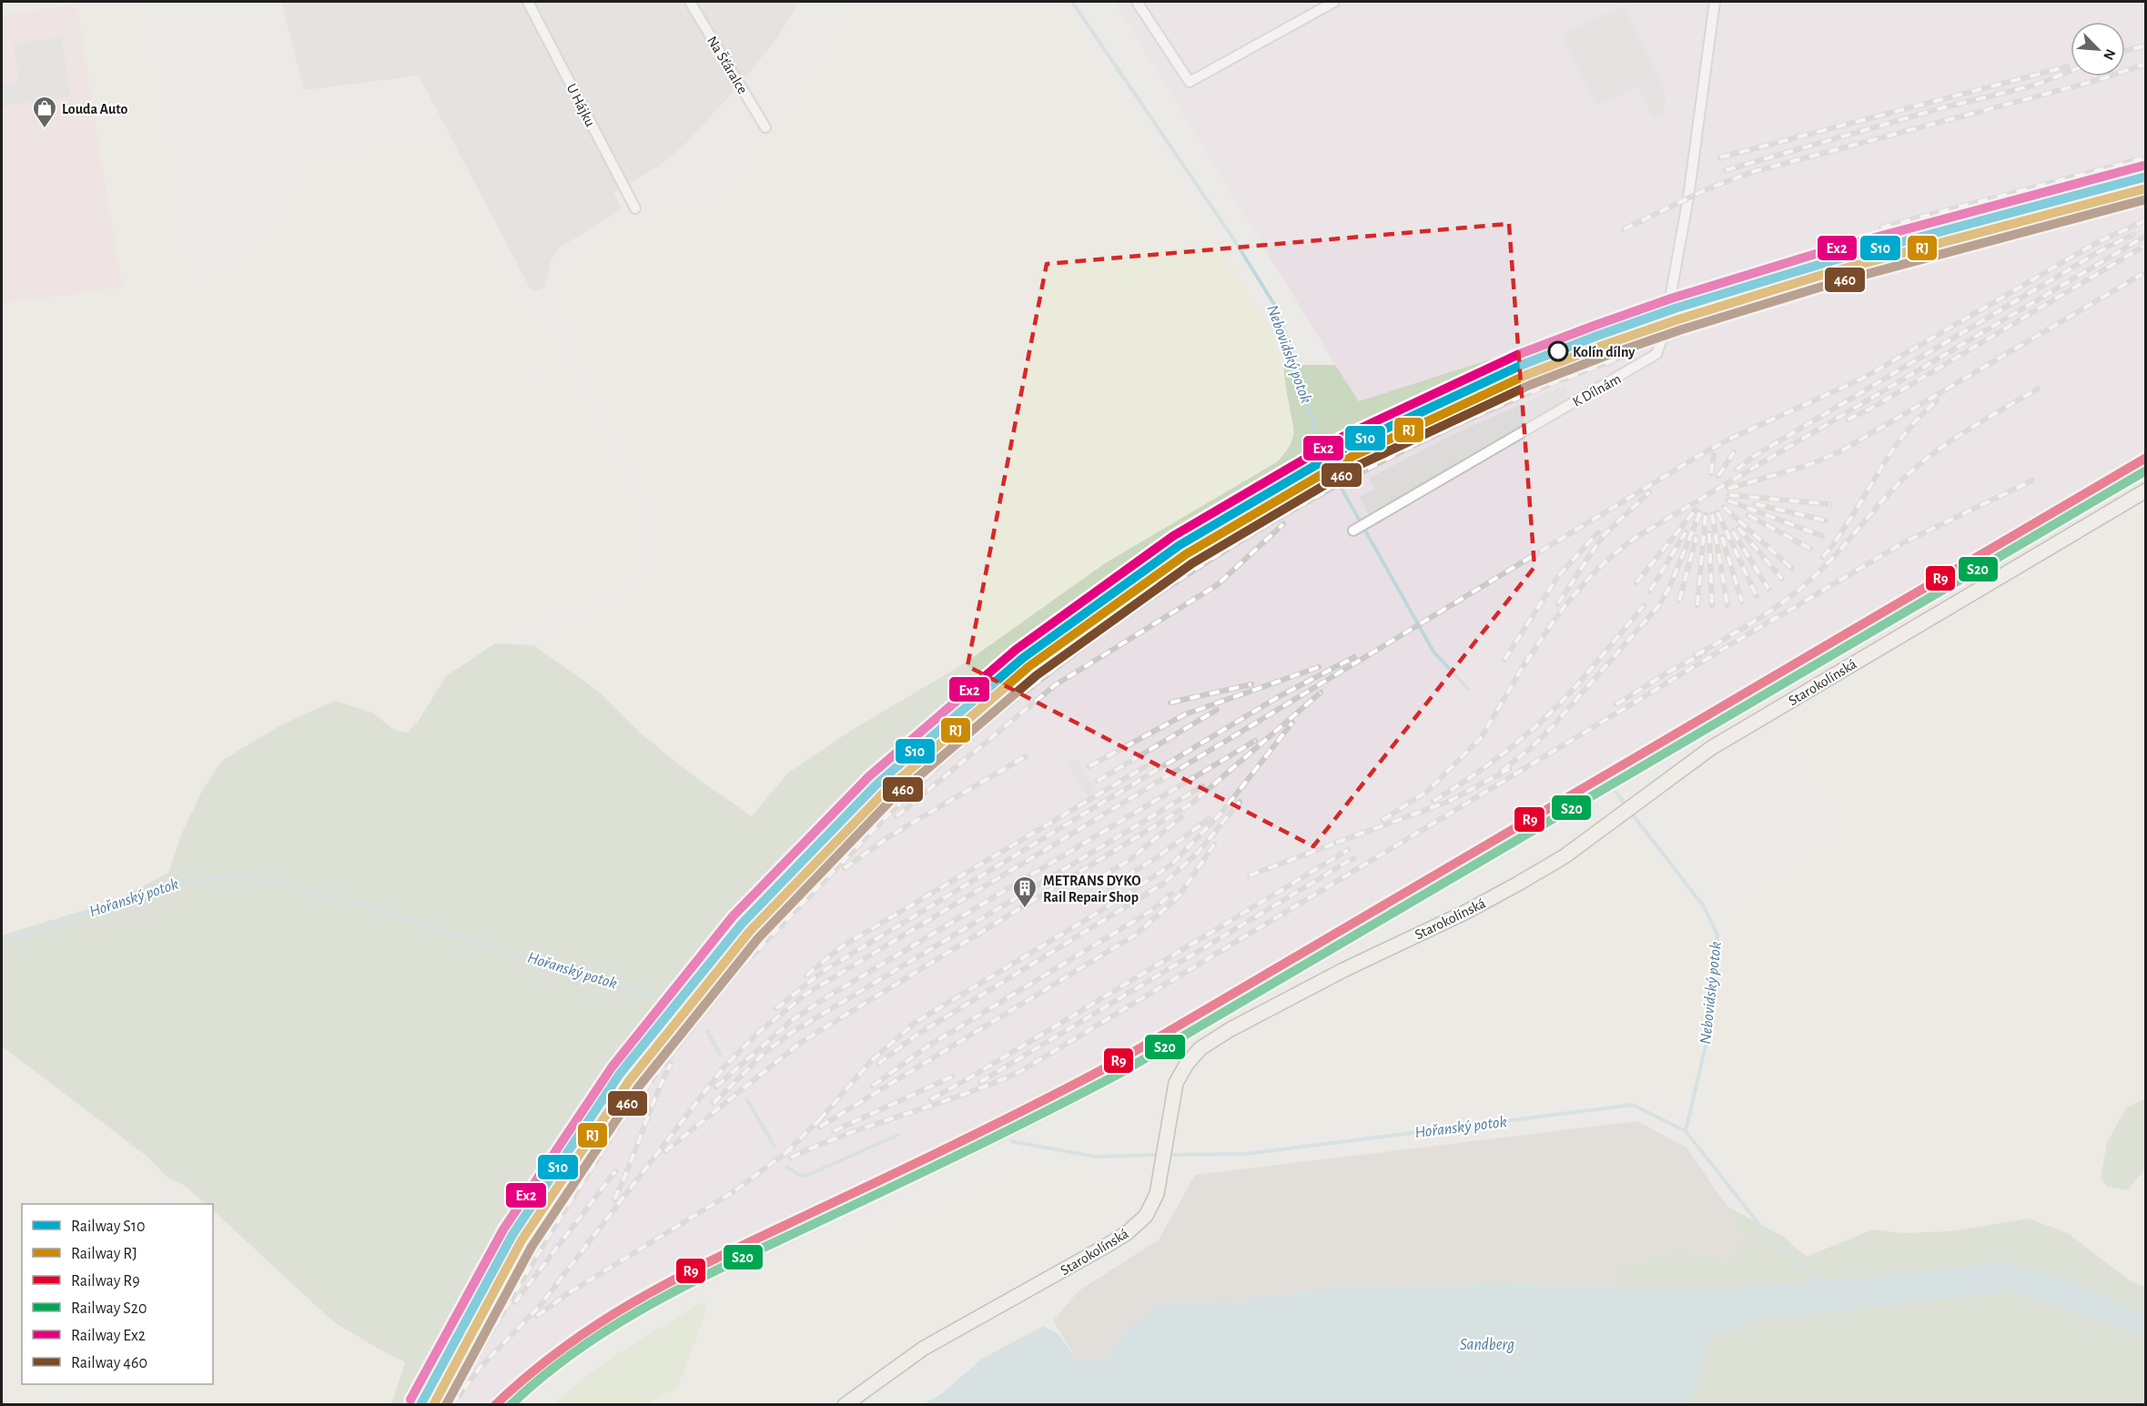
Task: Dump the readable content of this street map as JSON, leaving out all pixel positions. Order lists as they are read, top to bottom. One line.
{"streets":{"street":["Na Šťáralce","U Hájku","K Dílnám","Starokolínská"]},"water":["Nebovidský potok","Hořanský potok","Sandberg"],"places":{"shop":["Louda Auto"],"other":["Kolín dílny"],"building":["METRANS DYKO Rail Repair Shop"]},"lines":["rail line Ex2","rail line S10","rail line RJ","rail line 460","rail line R9","rail line S20"],"legend":["Railway S10","Railway RJ","Railway R9","Railway S20","Railway Ex2","Railway 460"],"north":"bottom right"}
